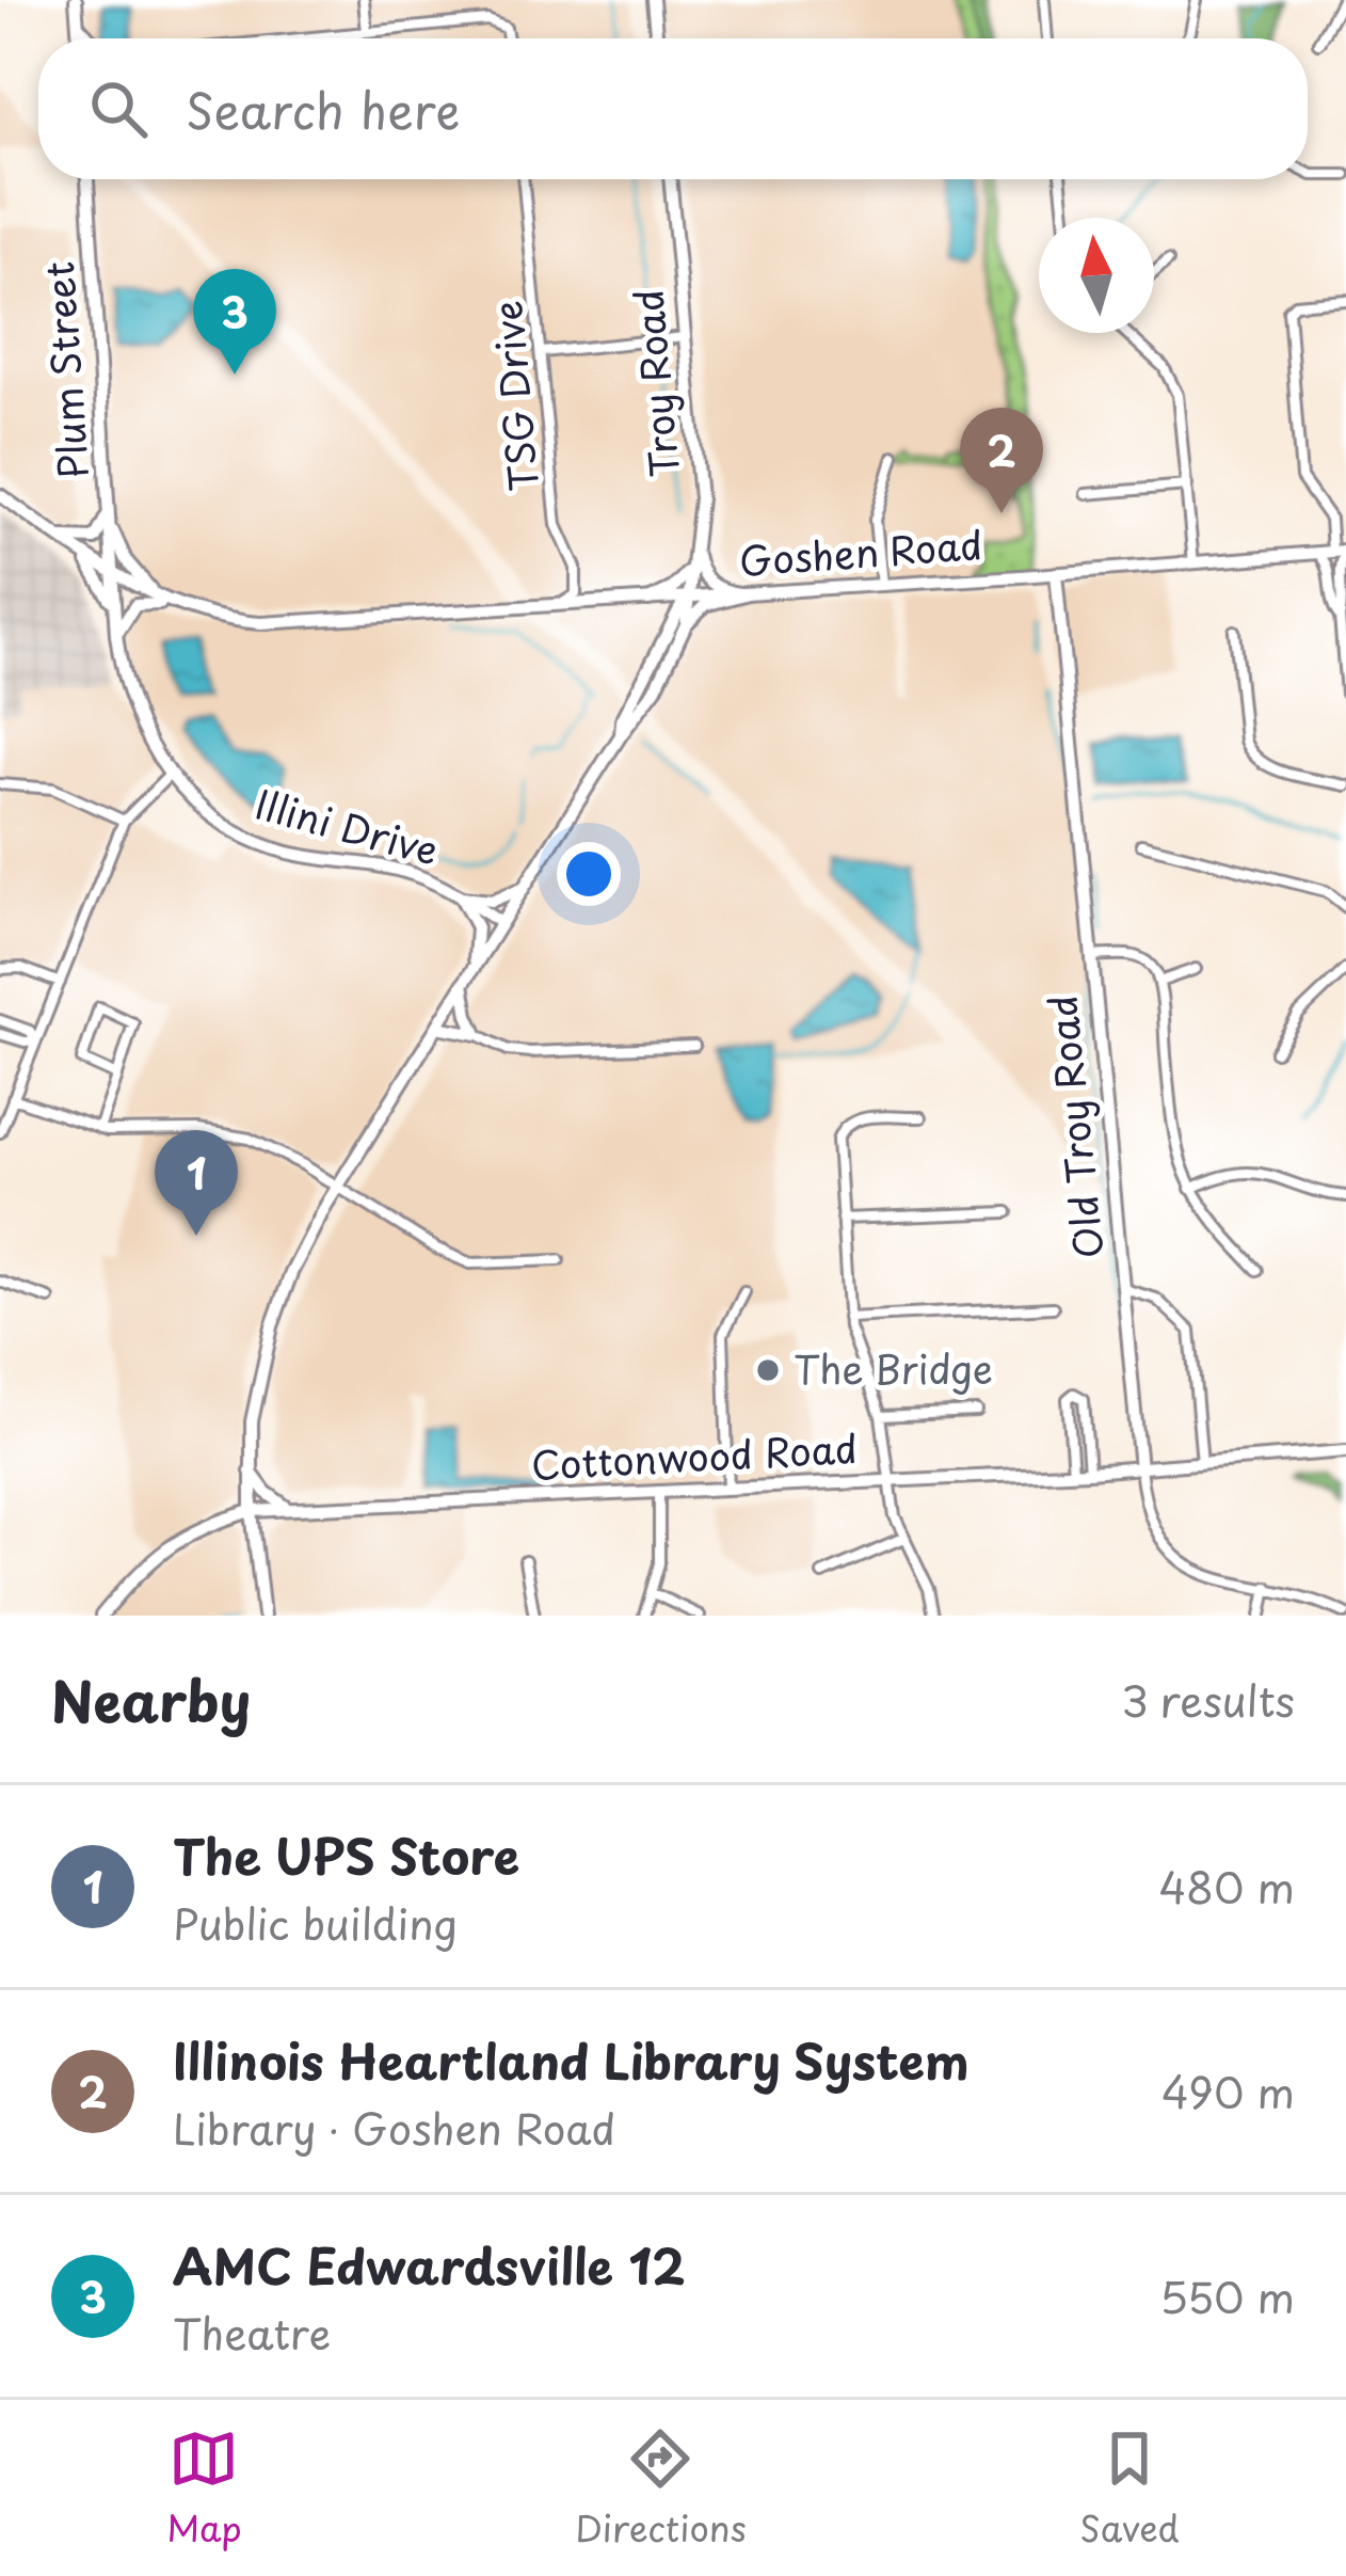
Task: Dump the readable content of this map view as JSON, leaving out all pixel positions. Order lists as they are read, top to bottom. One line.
{"streets":{"main road":["Plum Street","Troy Road","Goshen Road","Illini Drive","Old Troy Road","Cottonwood Road"],"street":["TSG Drive"]},"crossings":[["Plum Street","Illini Drive"],["Troy Road","Goshen Road"],["Troy Road","Illini Drive"],["Troy Road","Cottonwood Road"],["TSG Drive","Goshen Road"],["Goshen Road","Old Troy Road"],["Old Troy Road","Cottonwood Road"]],"places":["The Bridge"],"north":"top","page":{"search":"Search here","pins":["3","2","1"],"heading":["Nearby","3 results"],"list":[{"mark":"1","name":"The UPS Store","note":"Public building","value":"480 m"},{"mark":"2","name":"Illinois Heartland Library System","note":"Library · Goshen Road","value":"490 m"},{"mark":"3","name":"AMC Edwardsville 12","note":"Theatre","value":"550 m"}],"nav":["Map","Directions","Saved"]}}
